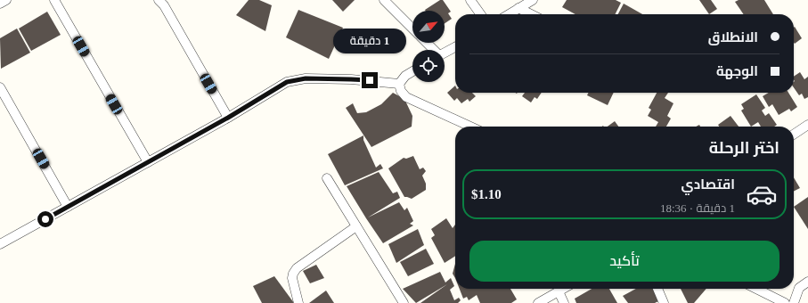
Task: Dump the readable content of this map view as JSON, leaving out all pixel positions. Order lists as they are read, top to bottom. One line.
{"north":"top right","page":{"banner":["الانطلاق","الوجهة"],"bubble":"1 دقيقة","heading":"اختر الرحلة","list":[{"name":"اقتصادي","note":"1 دقيقة · 18:36","value":"$1.10"}],"buttons":"تأكيد"}}
